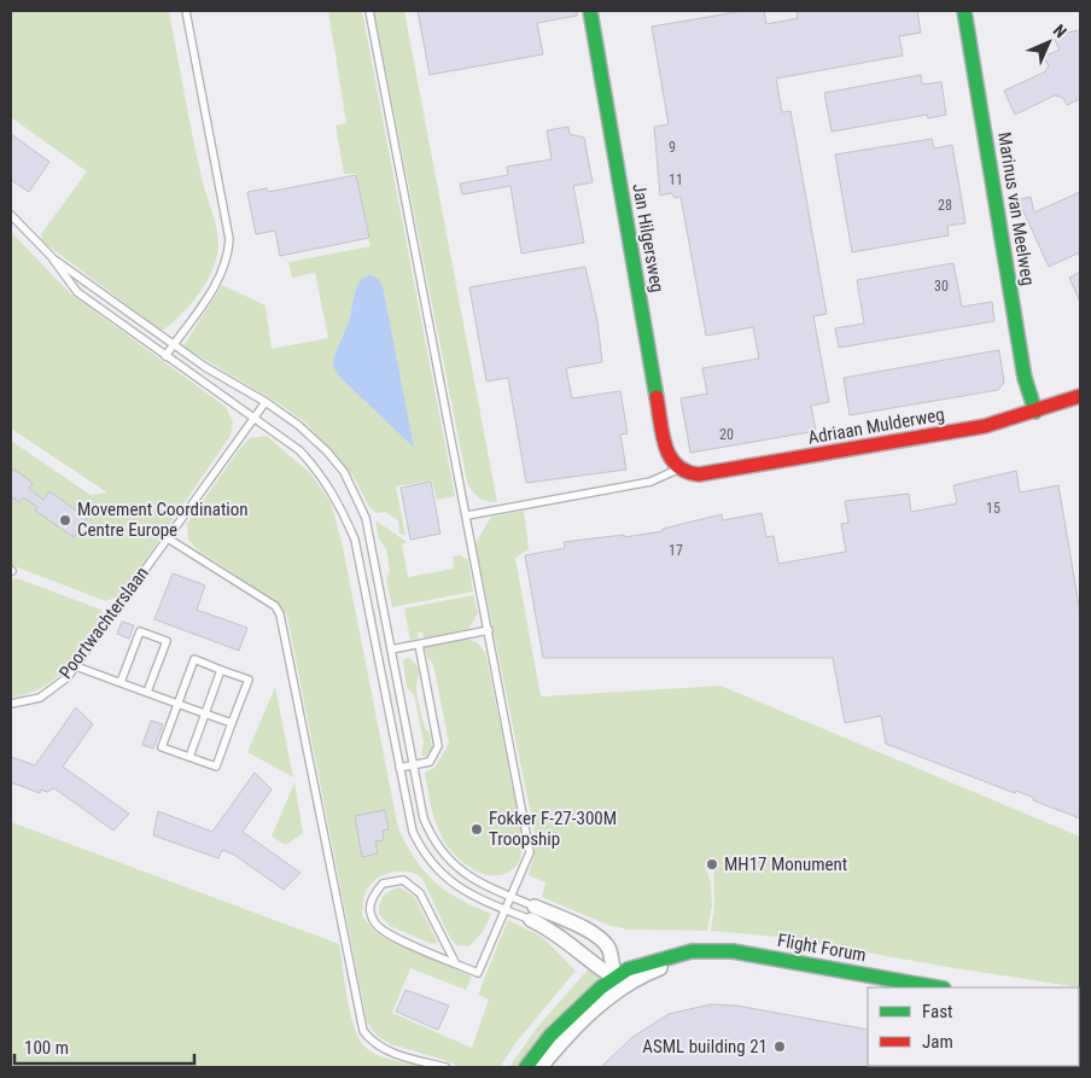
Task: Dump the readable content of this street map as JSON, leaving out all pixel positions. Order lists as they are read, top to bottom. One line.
{"streets":{"street":["Marinus van Meelweg","Jan Hilgersweg","Adriaan Mulderweg","Flight Forum"],"lane":["Poortwachterslaan"]},"crossings":[["Marinus van Meelweg","Adriaan Mulderweg"],["Jan Hilgersweg","Adriaan Mulderweg"]],"places":["Movement Coordination Centre Europe","Fokker F-27-300M Troopship","MH17 Monument","ASML building 21"],"house_numbers":["9","11","28","30","20","15","17"],"legend":["Fast","Jam"],"scale_bar":"100 m","north":"top right"}
